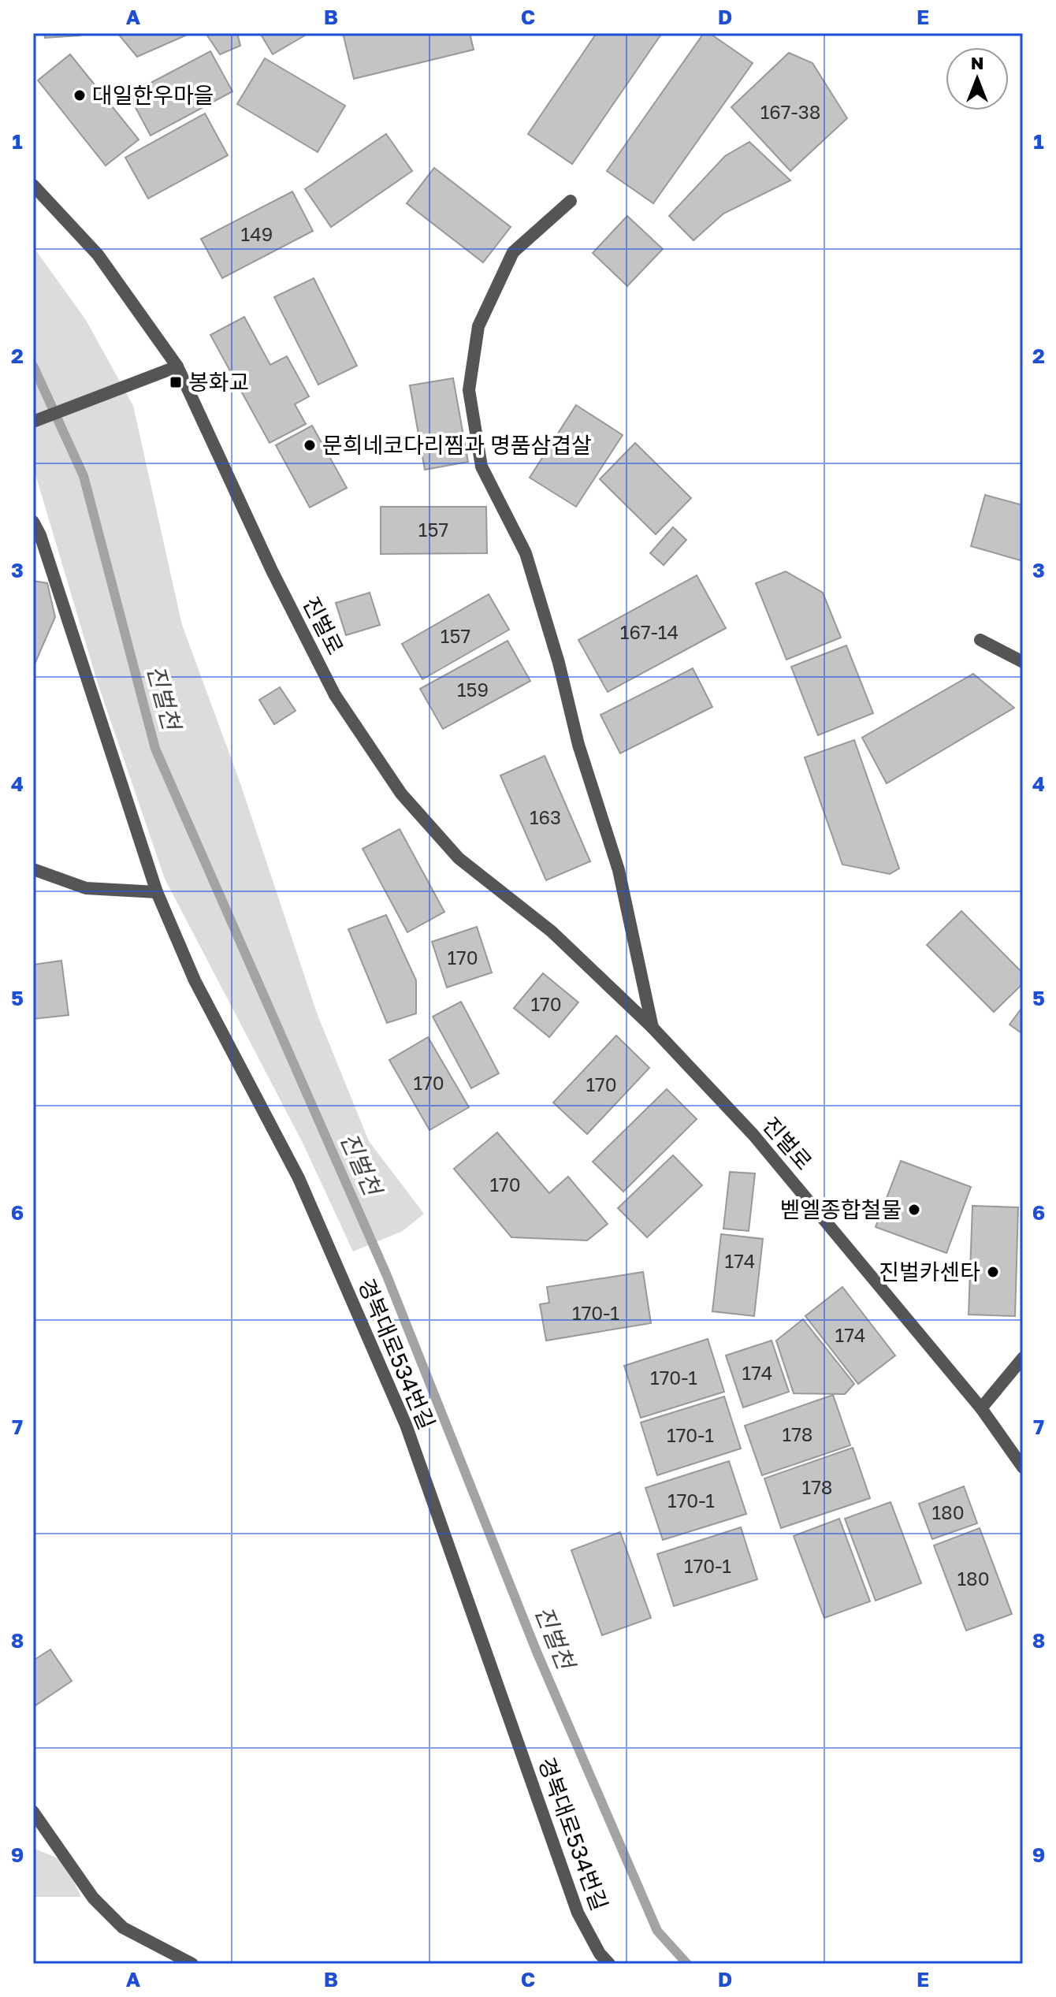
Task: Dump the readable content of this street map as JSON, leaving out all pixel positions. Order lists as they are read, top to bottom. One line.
{"streets":{"street":["진벌로","경복대로534번길"]},"water":["진벌천"],"places":{"other":["대일한우마을","문희네코다리찜과 명품삼겹살","벧엘종합철물","진벌카센타"],"transit":["봉화교"]},"house_numbers":["167-38","149","157","167-14","157","159","163","170","170","170","170","170","174","170-1","174","174","170-1","178","170-1","178","170-1","180","170-1","180"],"north":"top","grid":{"columns":["A","B","C","D","E"],"rows":["1","2","3","4","5","6","7","8","9"]}}
